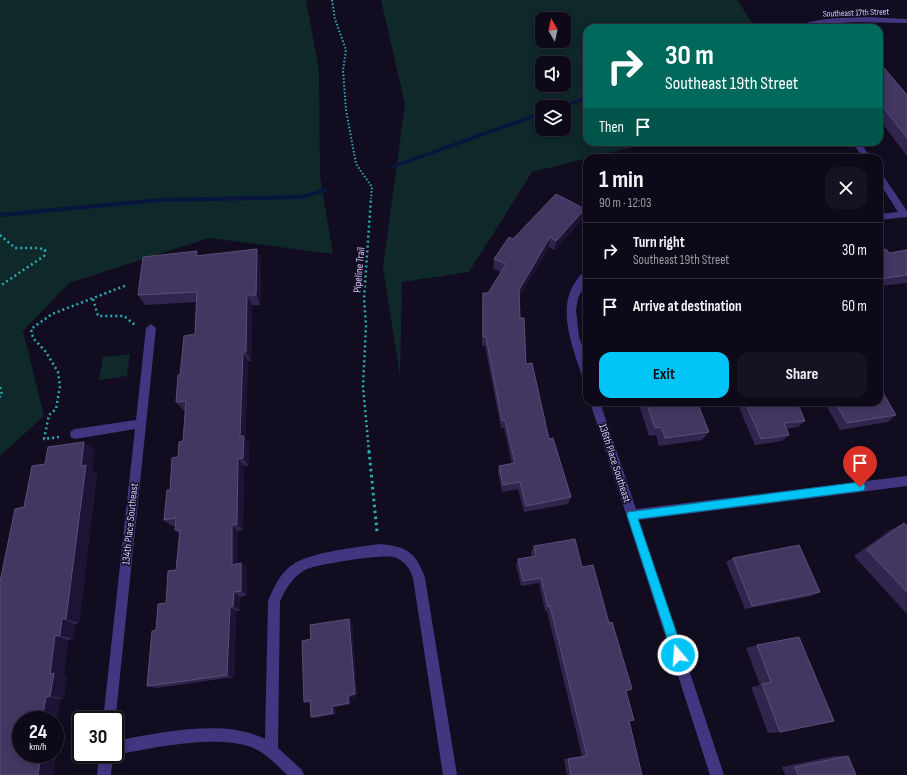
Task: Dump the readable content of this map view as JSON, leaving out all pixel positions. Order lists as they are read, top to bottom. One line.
{"streets":{"street":["Southeast 17th Street","136th Place Southeast","134th Place Southeast"],"path":["Pipeline Trail"]},"north":"top","page":{"turn":["30 m","Southeast 19th Street"],"then":"Then","heading":["1 min","90 m · 12:03"],"list":[{"name":"Turn right","note":"Southeast 19th Street","value":"30 m"},{"name":"Arrive at destination","value":"60 m"}],"buttons":["Exit","Share"],"speed":"24 km/h","limit":"30"}}
